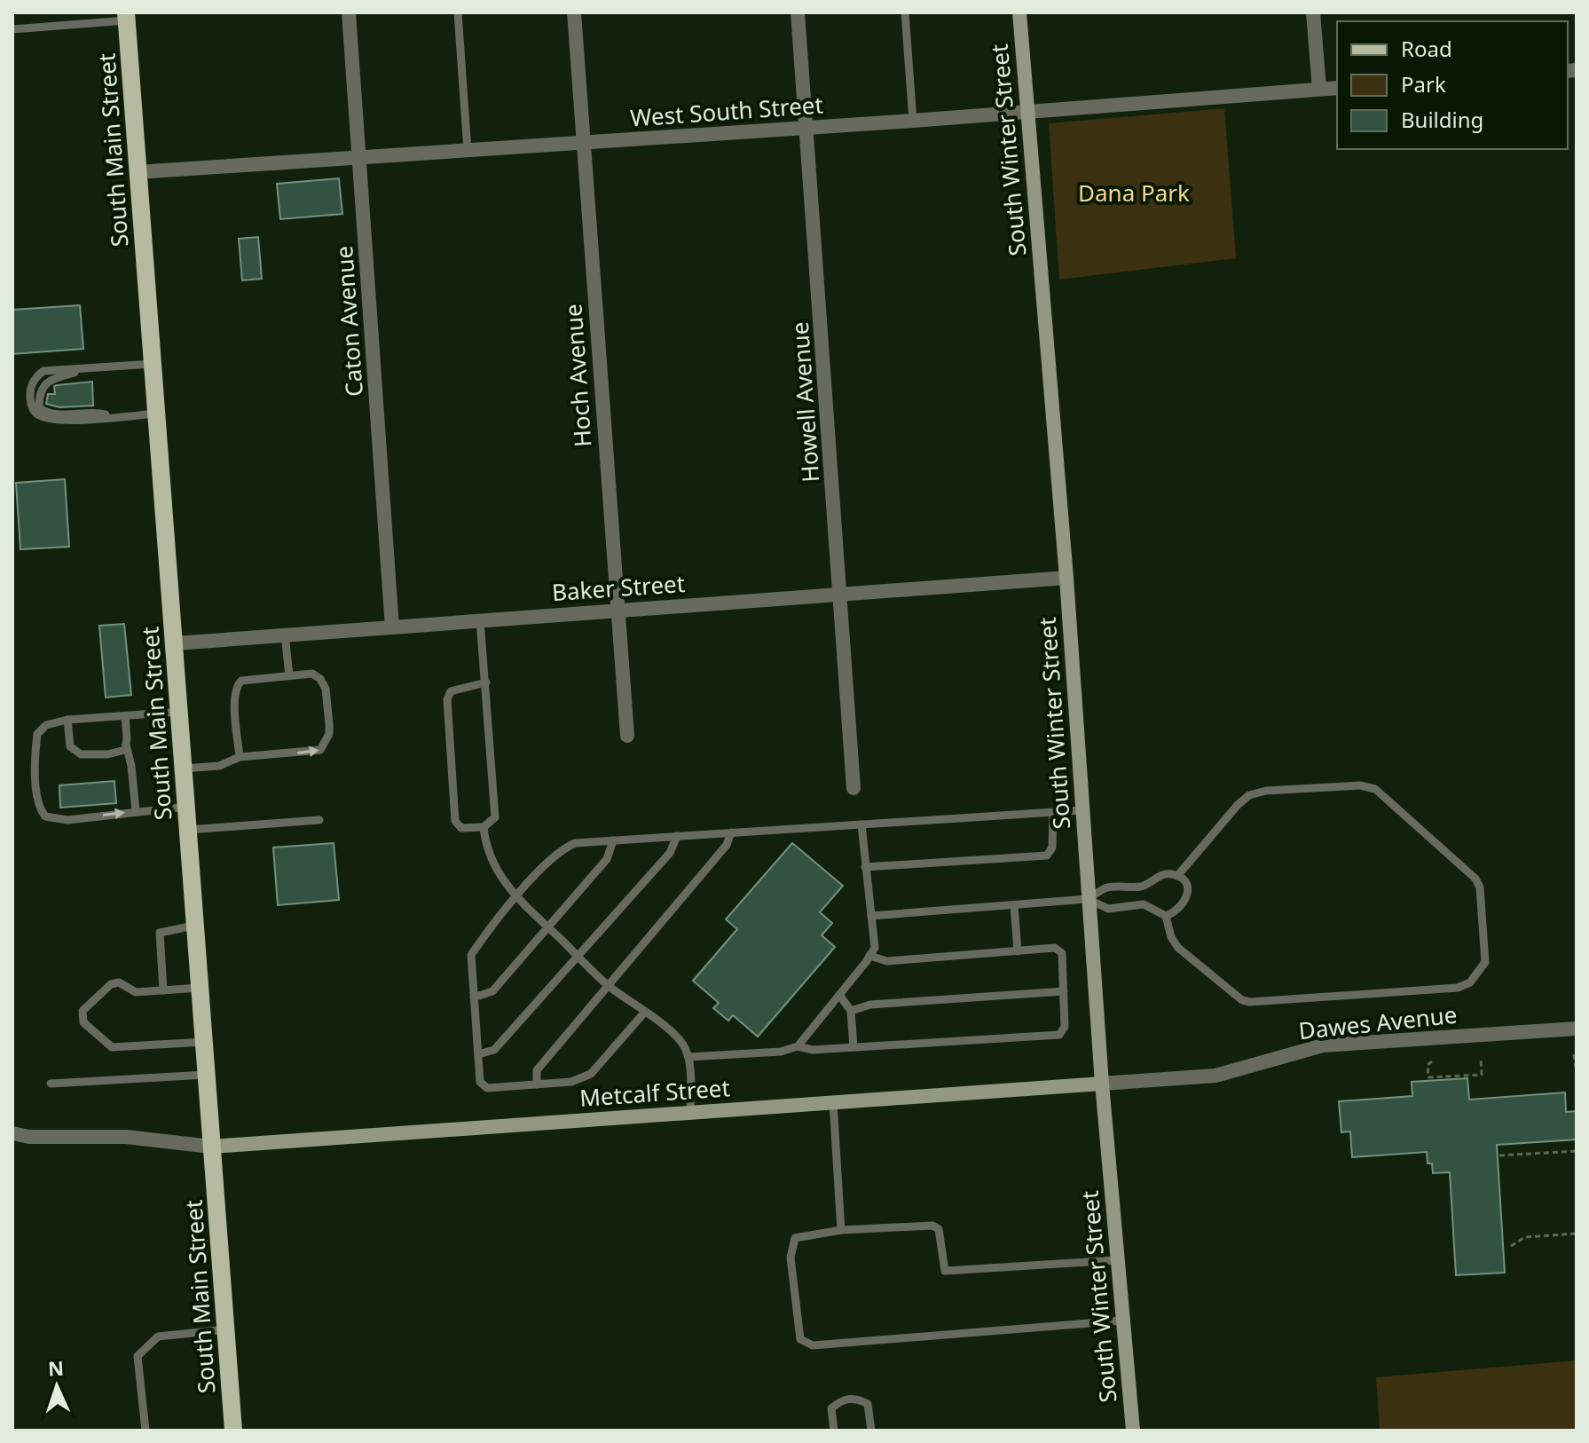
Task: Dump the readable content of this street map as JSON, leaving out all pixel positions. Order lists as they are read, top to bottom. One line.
{"streets":{"main road":["South Main Street"],"street":["West South Street","South Winter Street","Caton Avenue","Hoch Avenue","Howell Avenue","Baker Street","Dawes Avenue","Metcalf Street"]},"crossings":[["West South Street","South Main Street"],["West South Street","South Winter Street"],["West South Street","Caton Avenue"],["West South Street","Hoch Avenue"],["West South Street","Howell Avenue"],["South Main Street","Baker Street"],["South Main Street","Metcalf Street"],["South Winter Street","Baker Street"],["South Winter Street","Dawes Avenue"],["South Winter Street","Metcalf Street"],["Caton Avenue","Baker Street"],["Hoch Avenue","Baker Street"],["Howell Avenue","Baker Street"],["Dawes Avenue","Metcalf Street"]],"parks":["Dana Park"],"legend":["Road","Park","Building"],"north":"top"}
